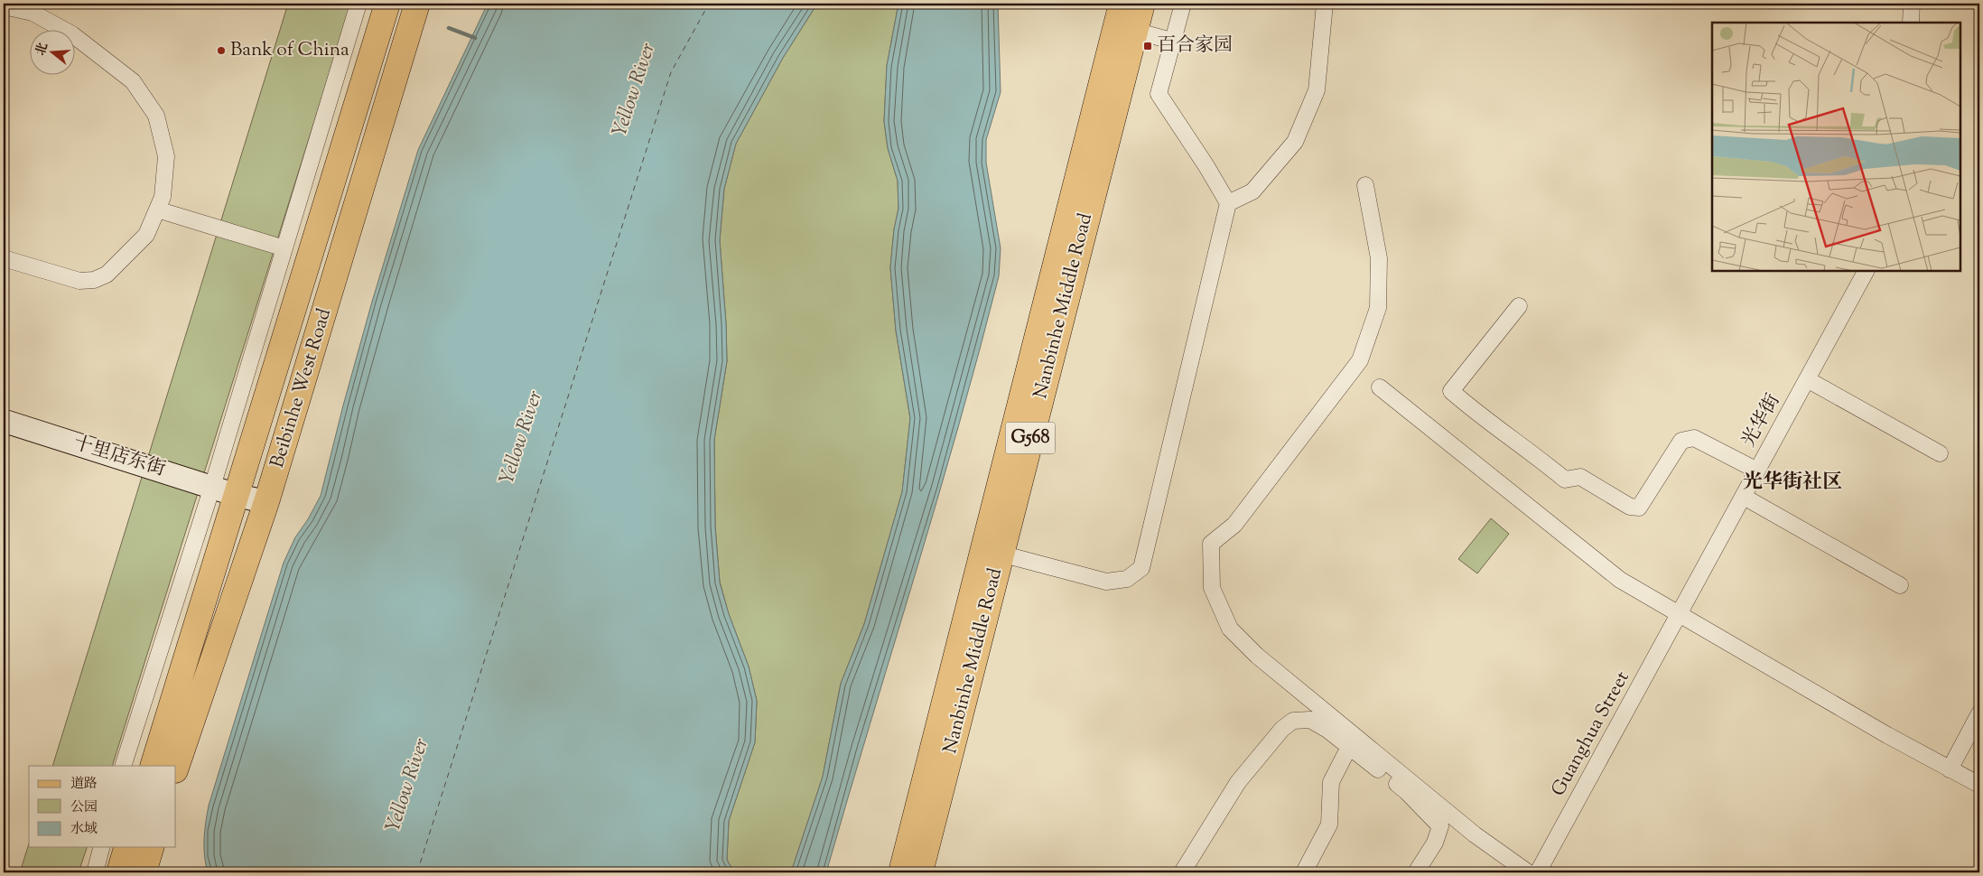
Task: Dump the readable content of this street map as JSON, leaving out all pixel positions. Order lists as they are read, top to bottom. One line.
{"streets":{"main road":["Nanbinhe Middle Road","Beibinhe West Road","G568"],"street":["光华街","十里店东街","Guanghua Street"]},"crossings":[["Beibinhe West Road","十里店东街"],["光华街","Guanghua Street"]],"districts":["光华街社区"],"water":["Yellow River"],"places":{"transit":["百合家园"],"other":["Bank of China"]},"legend":["道路","公园","水域"],"north":"left"}
